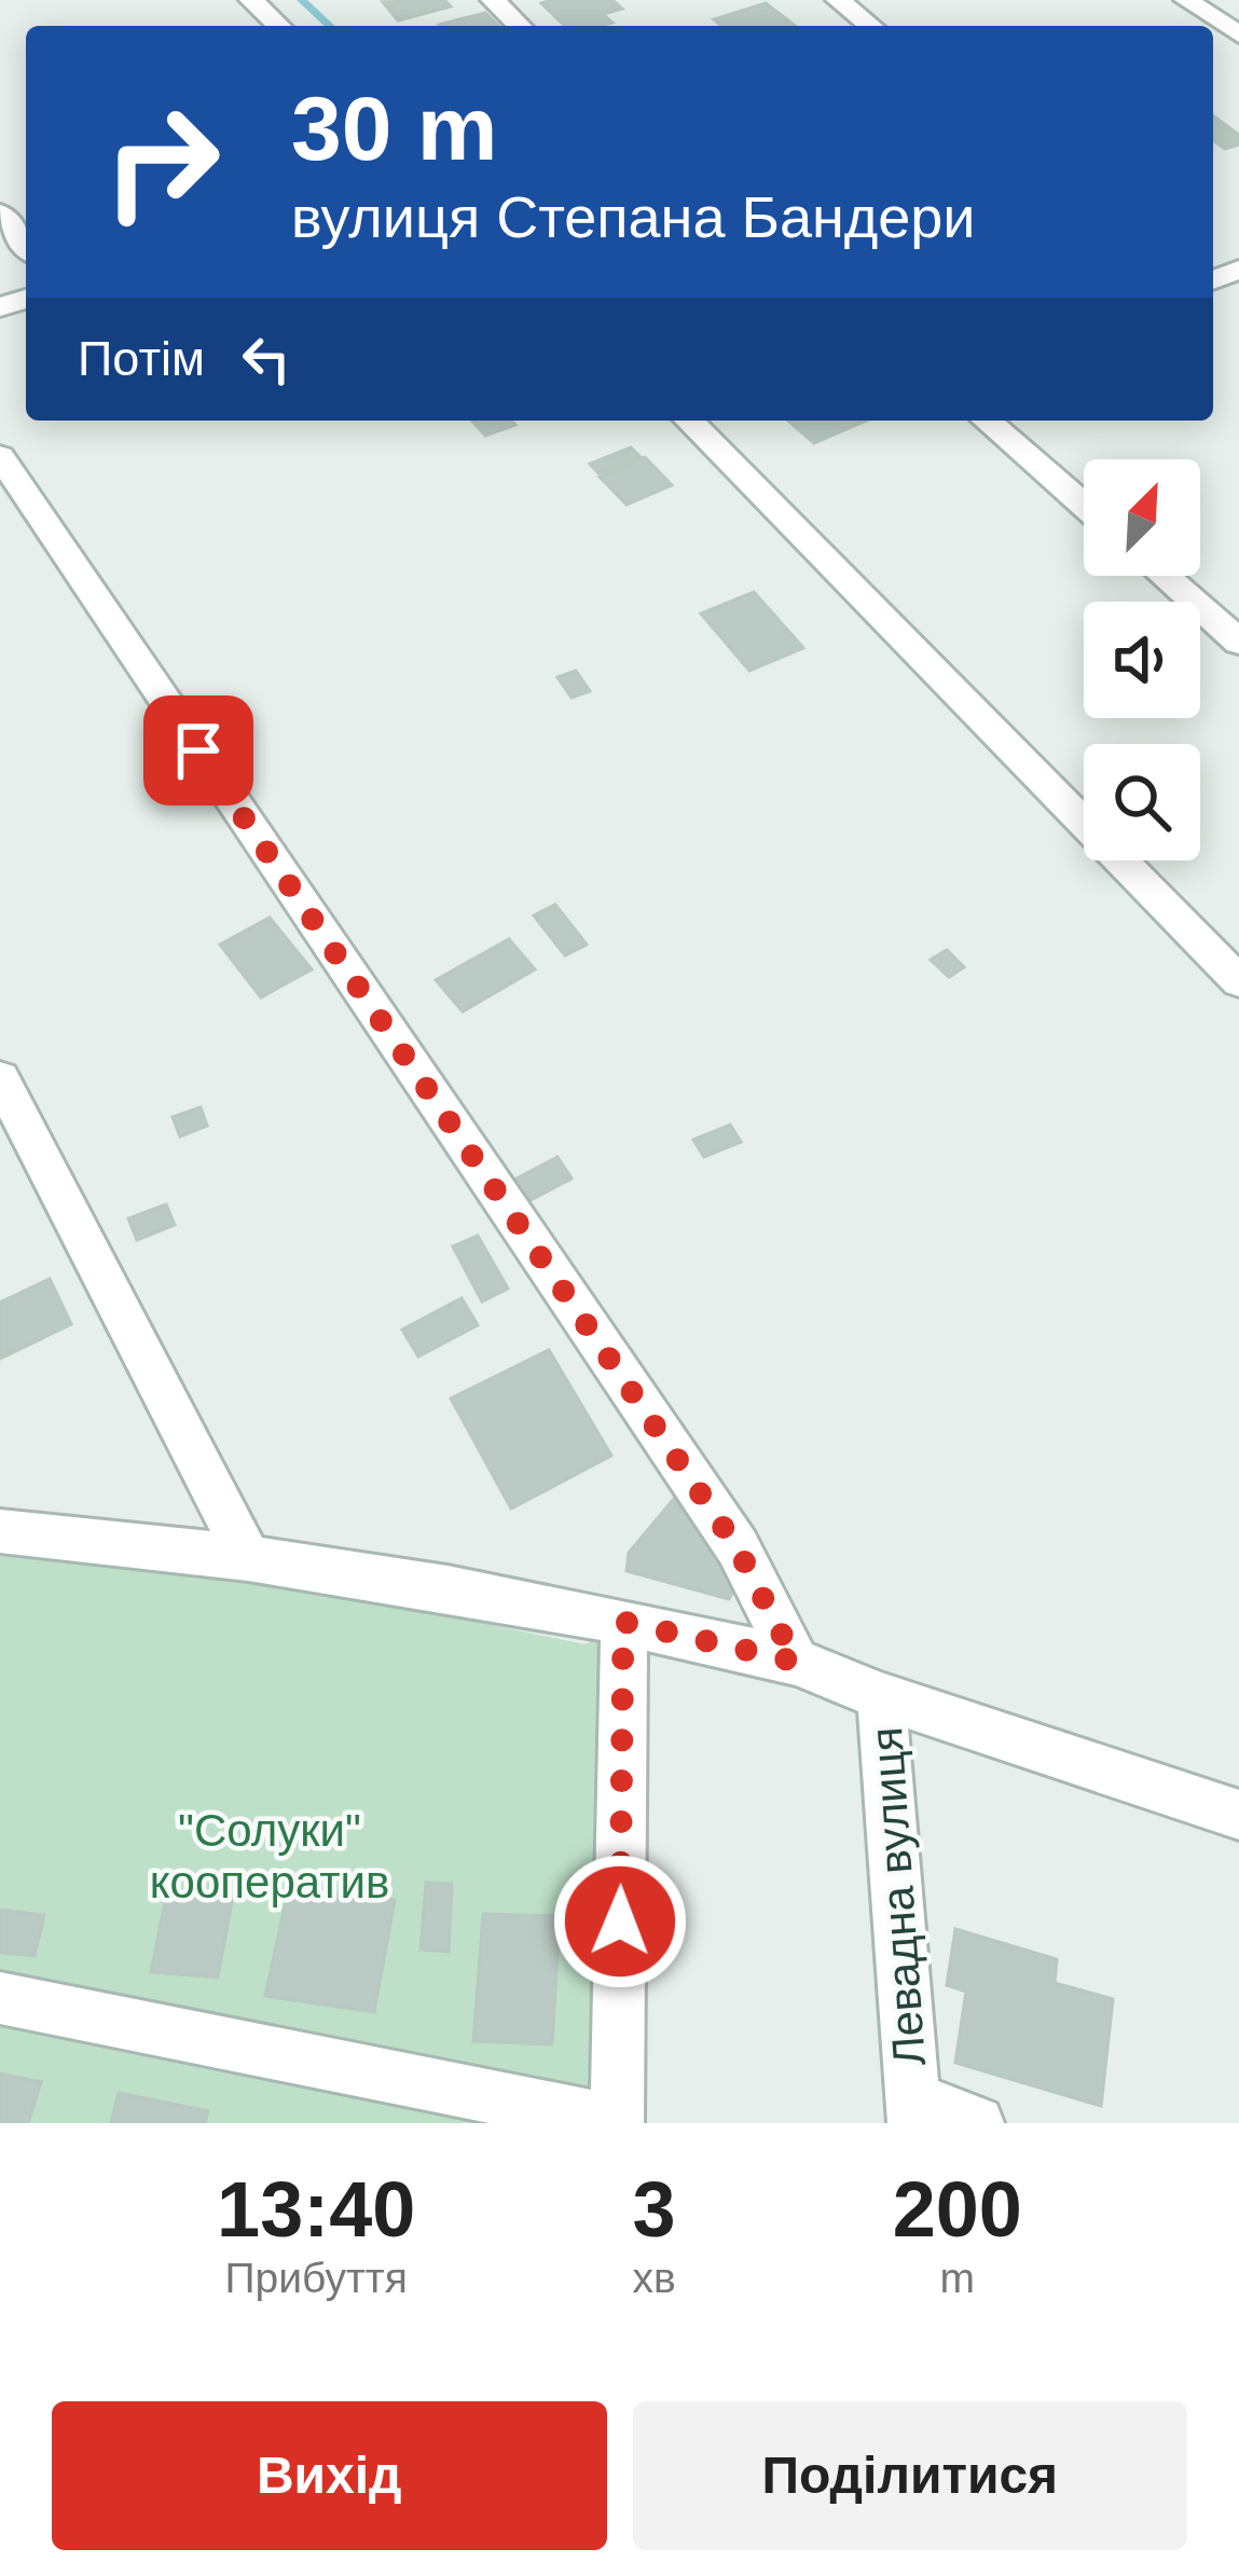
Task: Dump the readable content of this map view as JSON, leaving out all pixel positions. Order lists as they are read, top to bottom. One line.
{"streets":{"street":["Левадна вулиця"]},"parks":["\"Солуки\" кооператив"],"north":"top right","page":{"turn":["30 m","вулиця Степана Бандери"],"then":"Потім","eta":["13:40","Прибуття","3","хв","200","m"],"buttons":["Вихід","Поділитися"]}}
